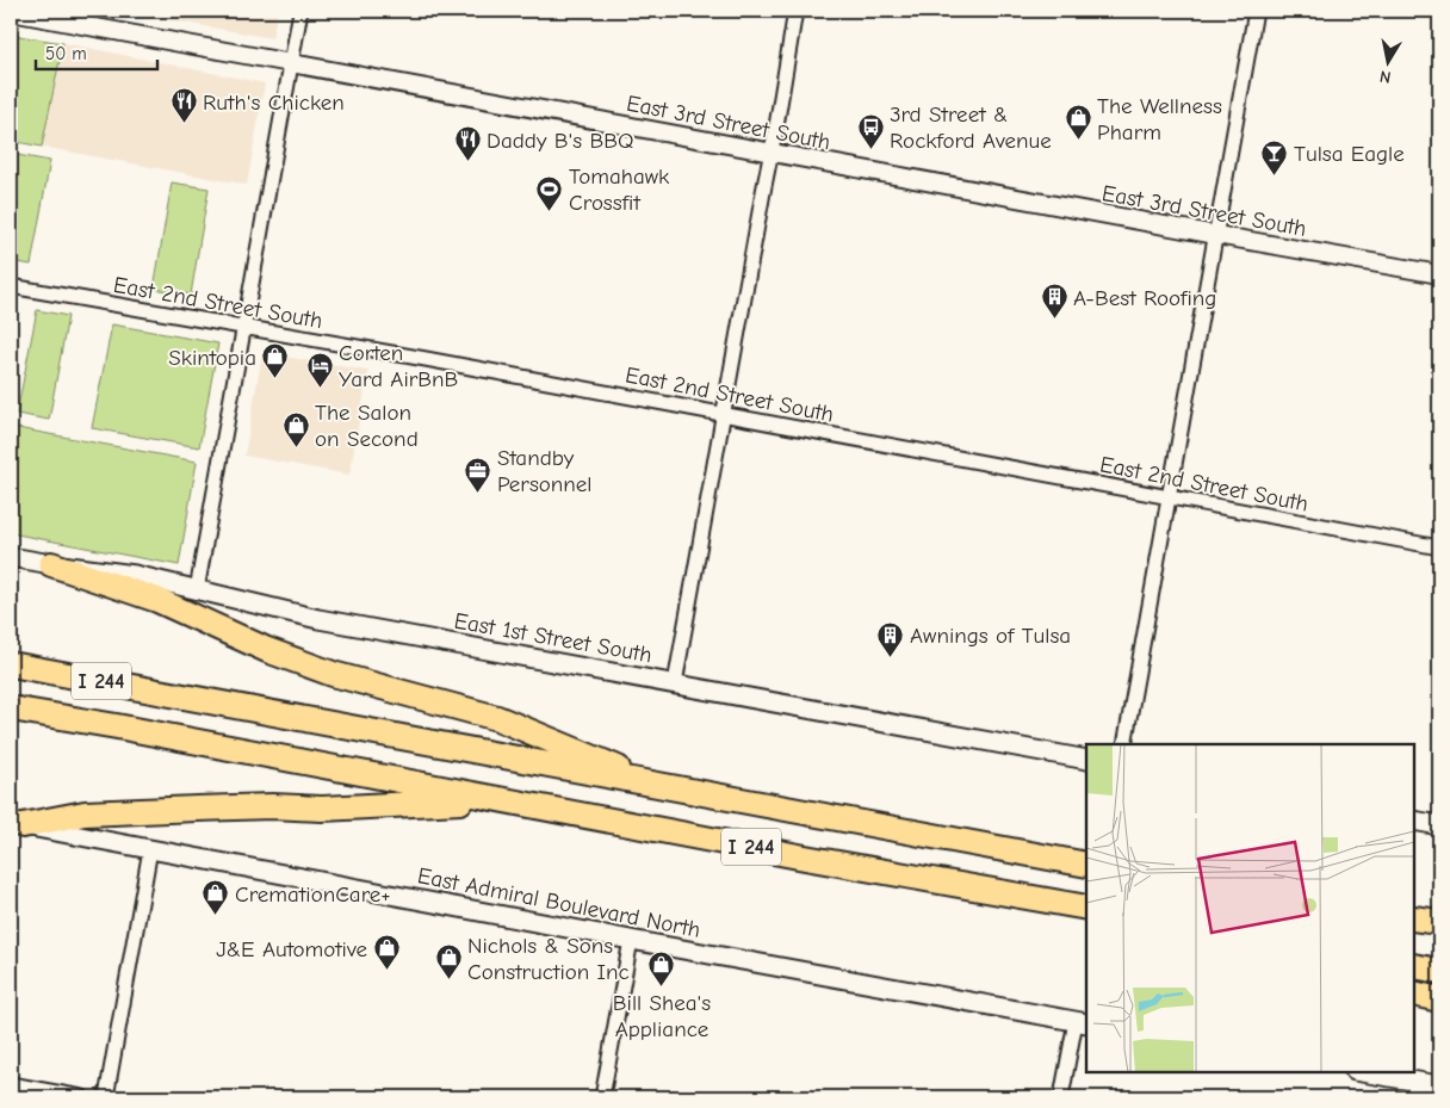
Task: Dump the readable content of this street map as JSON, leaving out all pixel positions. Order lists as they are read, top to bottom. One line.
{"streets":{"highway":["I 244"],"main road":["East 1st Street South","East Admiral Boulevard North"],"street":["East 3rd Street South","East 2nd Street South"]},"places":{"restaurant":["Ruth's Chicken","Daddy B's BBQ"],"shop":["The Wellness Pharm","Skintopia","The Salon on Second","CremationCare+","J&E Automotive","Nichols & Sons Construction Inc","Bill Shea's Appliance"],"bus stop":["3rd Street & Rockford Avenue"],"bar":["Tulsa Eagle"],"sports":["Tomahawk Crossfit"],"building":["A-Best Roofing","Awnings of Tulsa"],"hotel":["Corten Yard AirBnB"],"office":["Standby Personnel"]},"scale_bar":"50 m","north":"bottom"}
